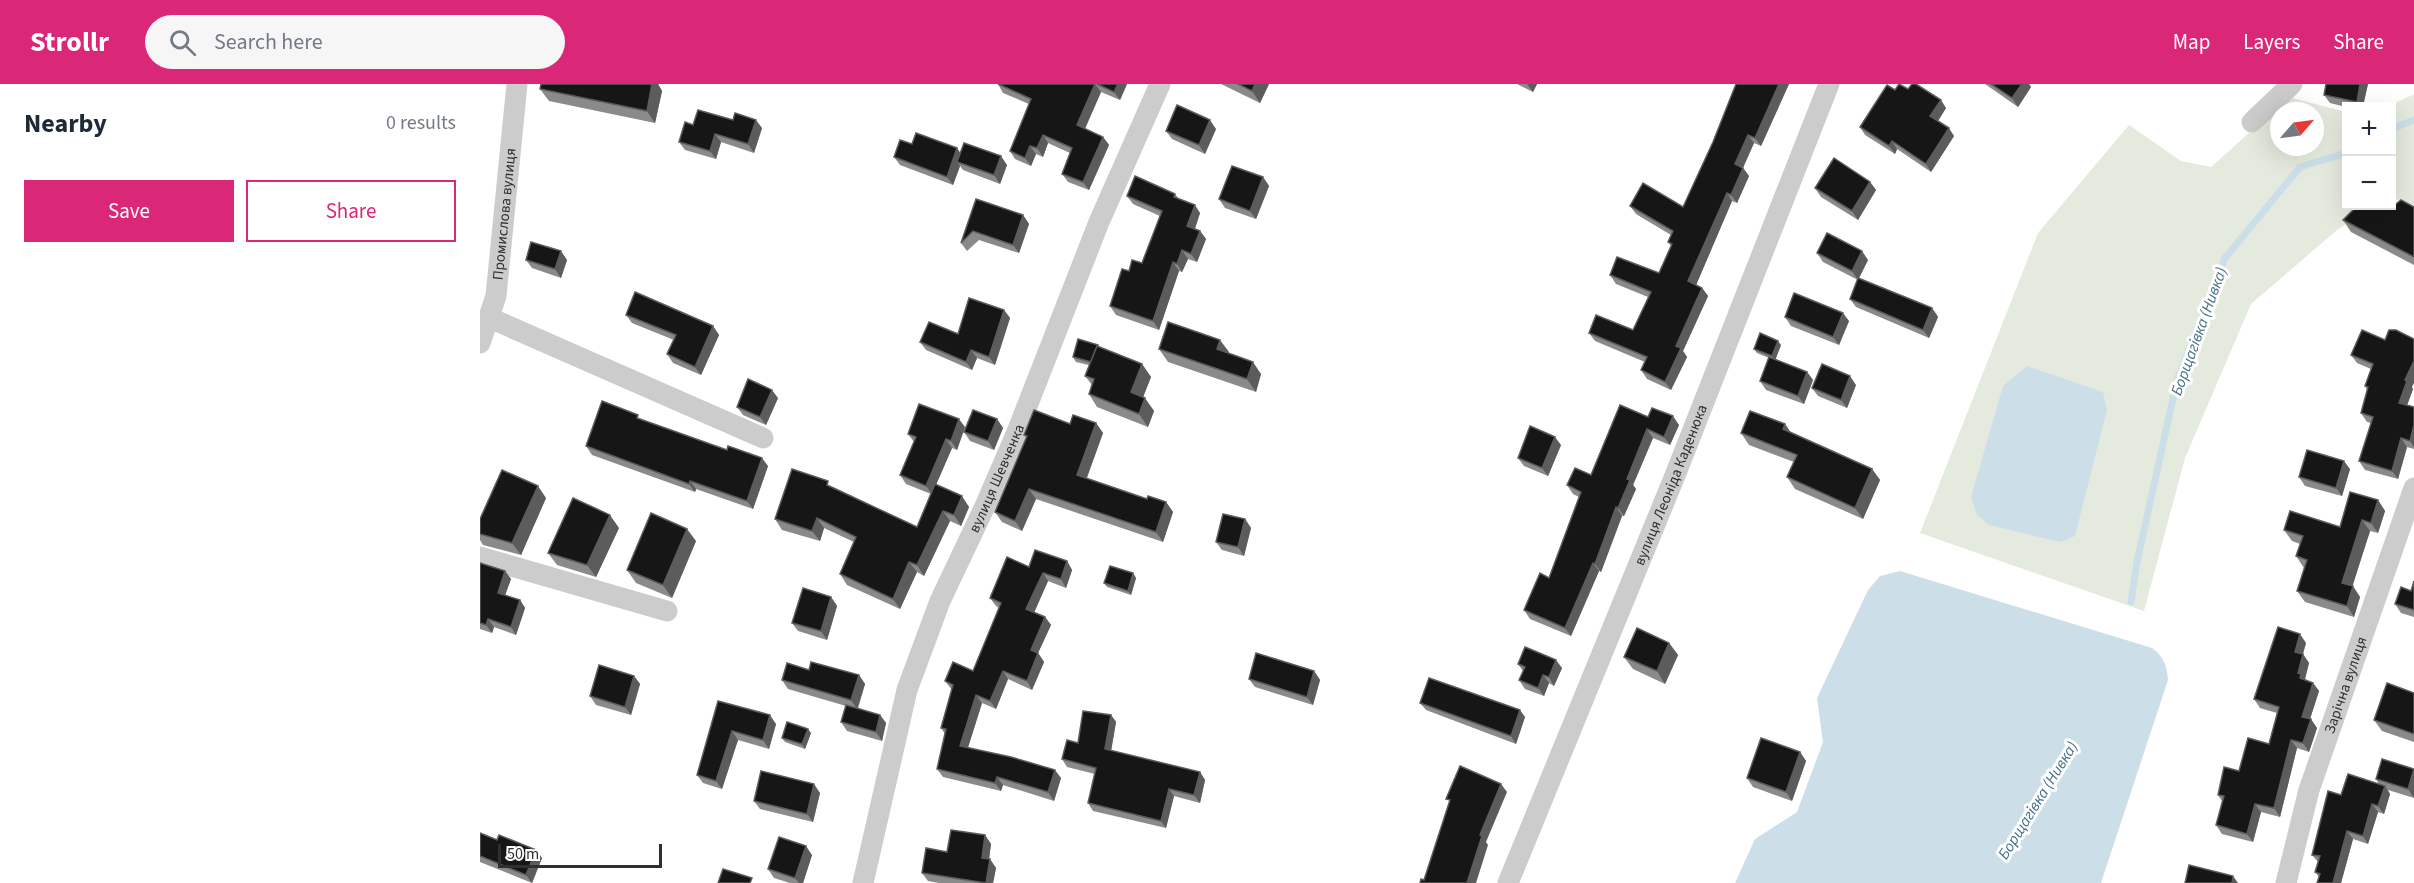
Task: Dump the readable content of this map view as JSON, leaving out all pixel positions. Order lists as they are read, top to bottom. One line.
{"streets":{"street":["Промислова вулиця","вулиця Шевченка","вулиця Леоніда Каденюка","Зарічна вулиця"]},"water":["Борщагівка (Нивка)"],"scale_bar":"50 m","north":"top right","page":{"header":"Strollr","search":"Search here","nav":["Map","Layers","Share"],"heading":["Nearby","0 results"],"map_buttons":["+","−"],"buttons":["Save","Share"],"scale":"50 m"}}
